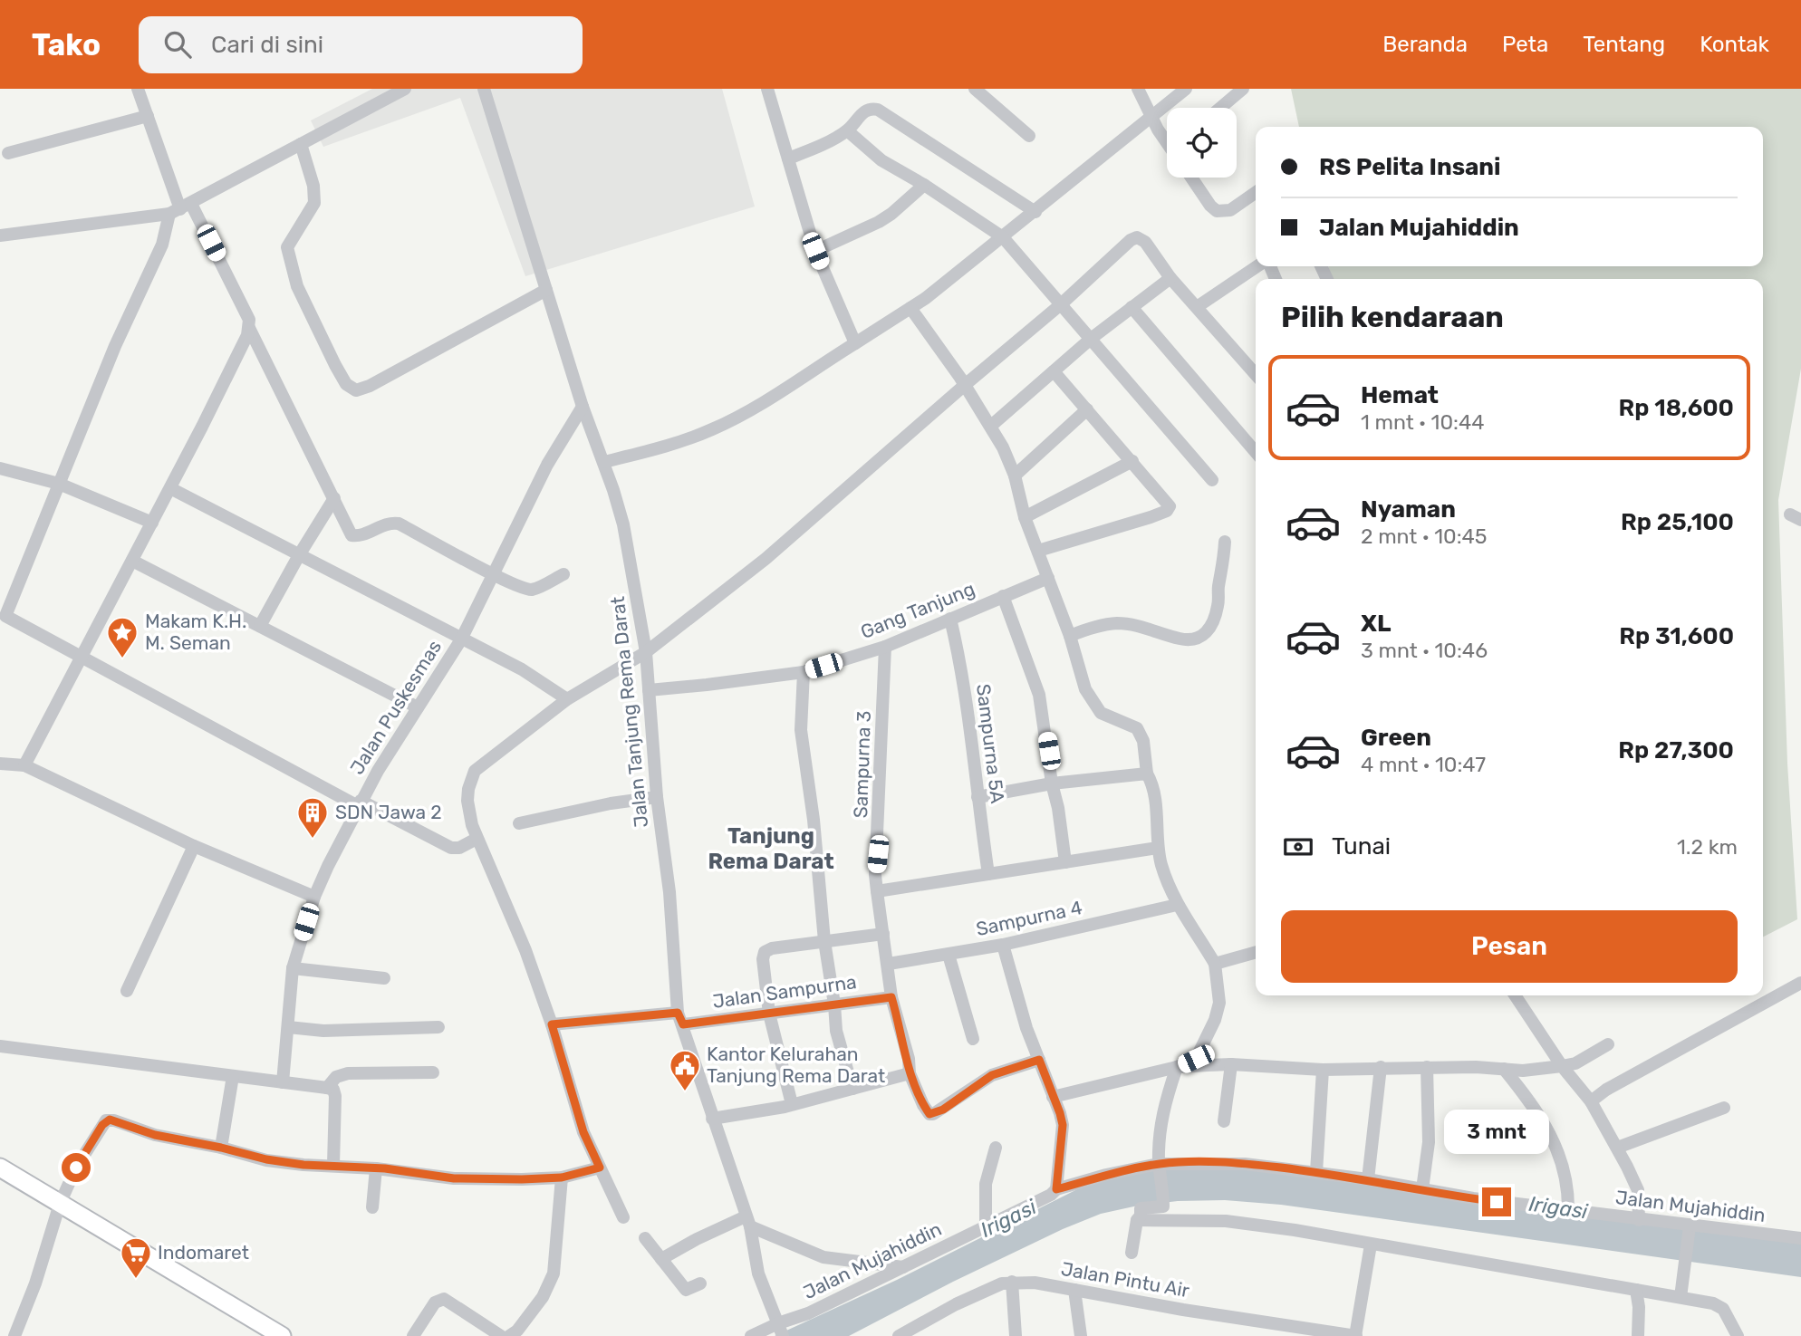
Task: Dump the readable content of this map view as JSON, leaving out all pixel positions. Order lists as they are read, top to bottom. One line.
{"streets":{"street":["Gang Tanjung","Jalan Puskesmas","Jalan Tanjung Rema Darat","Sampurna 5A","Sampurna 3","Sampurna 4","Jalan Sampurna","Jalan Mujahiddin","Jalan Pintu Air"]},"crossings":[["Gang Tanjung","Jalan Tanjung Rema Darat"],["Gang Tanjung","Sampurna 5A"],["Gang Tanjung","Sampurna 3"],["Jalan Puskesmas","Jalan Tanjung Rema Darat"],["Jalan Tanjung Rema Darat","Jalan Sampurna"],["Jalan Tanjung Rema Darat","Jalan Mujahiddin"],["Sampurna 3","Sampurna 4"],["Sampurna 3","Jalan Sampurna"]],"districts":["Tanjung Rema Darat"],"water":["Irigasi"],"places":{"place":["Makam K.H. M. Seman"],"building":["SDN Jawa 2"],"public building":["Kantor Kelurahan Tanjung Rema Darat"],"supermarket":["Indomaret"]},"page":{"header":"Tako","search":"Cari di sini","nav":["Beranda","Peta","Tentang","Kontak"],"banner":["RS Pelita Insani","Jalan Mujahiddin"],"heading":"Pilih kendaraan","list":[{"name":"Hemat","note":"1 mnt · 10:44","value":"Rp 18,600"},{"name":"Nyaman","note":"2 mnt · 10:45","value":"Rp 25,100"},{"name":"XL","note":"3 mnt · 10:46","value":"Rp 31,600"},{"name":"Green","note":"4 mnt · 10:47","value":"Rp 27,300"}],"pay":["Tunai","1.2 km"],"buttons":"Pesan","bubble":"3 mnt"}}
